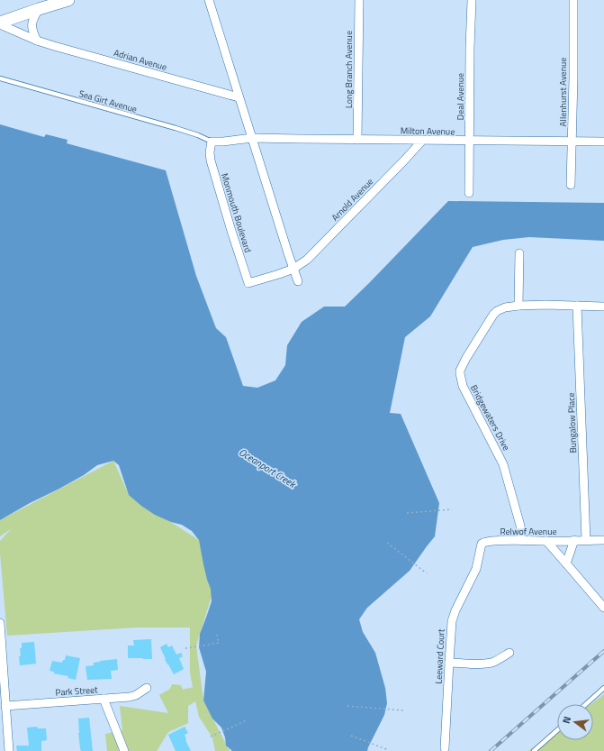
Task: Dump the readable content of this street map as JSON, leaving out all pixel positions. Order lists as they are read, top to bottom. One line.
{"streets":{"street":["Adrian Avenue","Long Branch Avenue","Allenhurst Avenue","Deal Avenue","Milton Avenue","Arnold Avenue","Monmouth Boulevard","Bridgewaters Drive","Bungalow Place","Relwof Avenue","Leeward Court","Park Street"],"lane":["Sea Girt Avenue"]},"crossings":[["Long Branch Avenue","Milton Avenue"],["Allenhurst Avenue","Milton Avenue"],["Deal Avenue","Milton Avenue"],["Sea Girt Avenue","Monmouth Boulevard"],["Milton Avenue","Arnold Avenue"],["Arnold Avenue","Monmouth Boulevard"],["Bridgewaters Drive","Bungalow Place"],["Bridgewaters Drive","Relwof Avenue"],["Bungalow Place","Relwof Avenue"],["Relwof Avenue","Leeward Court"]],"water":["Oceanport Creek"],"north":"left"}
